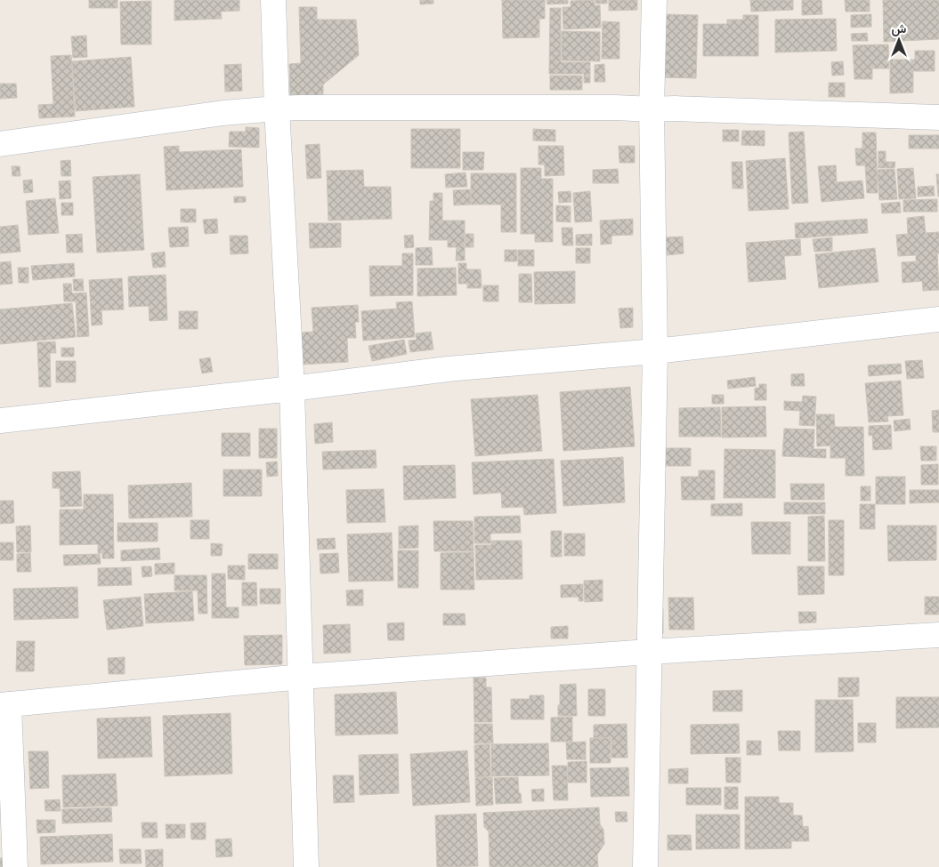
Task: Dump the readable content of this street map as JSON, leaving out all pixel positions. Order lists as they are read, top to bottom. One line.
{"north":"top"}
